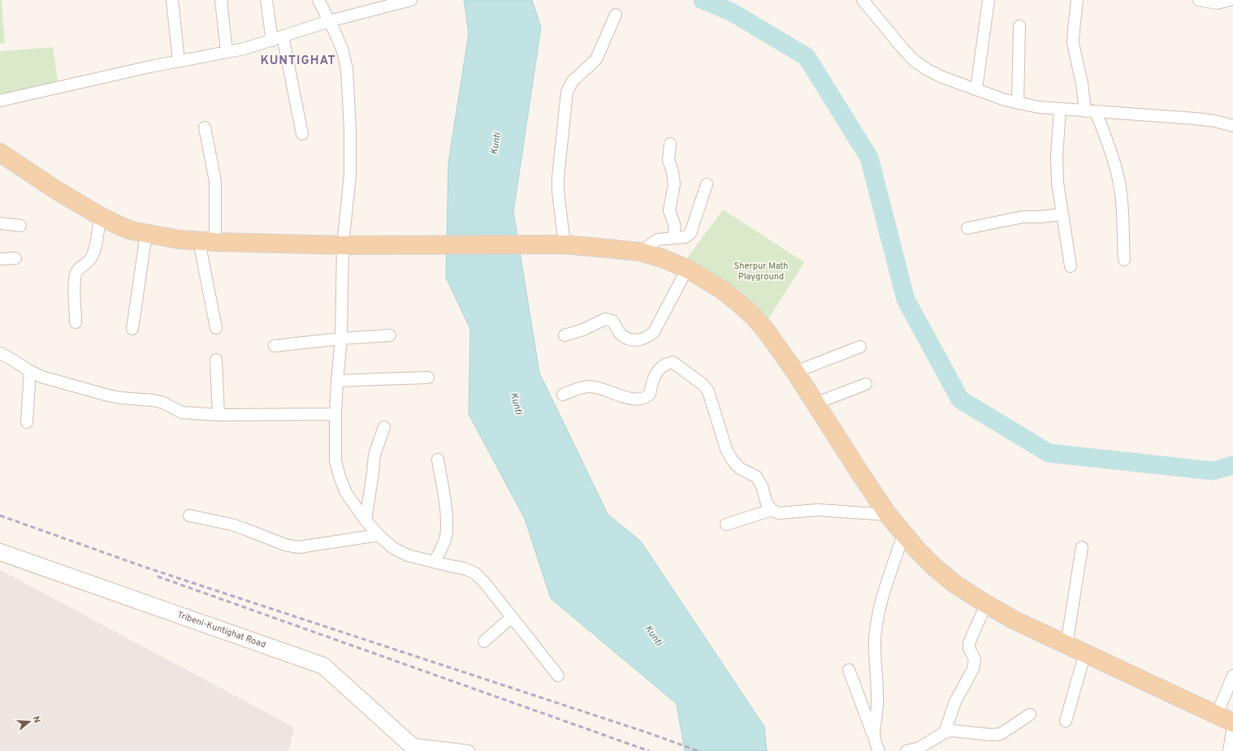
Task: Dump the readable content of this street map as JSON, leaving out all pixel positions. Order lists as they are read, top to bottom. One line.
{"streets":{"main road":["Tribeni-Kuntighat Road"]},"districts":["KUNTIGHAT"],"water":["Kunti"],"parks":["Sherpur Math Playground"],"north":"right"}
